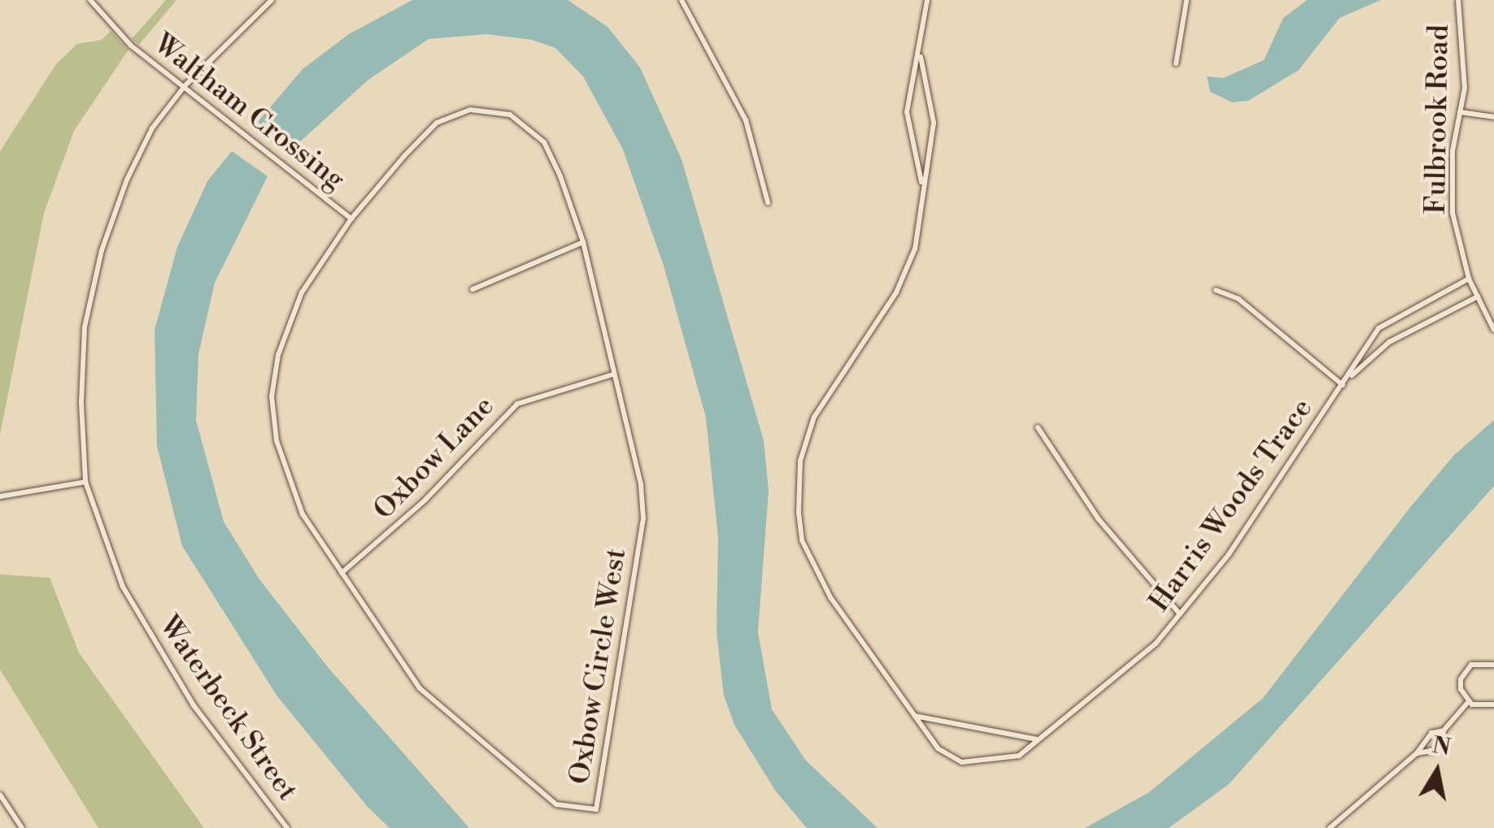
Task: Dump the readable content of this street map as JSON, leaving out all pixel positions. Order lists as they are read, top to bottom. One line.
{"streets":{"street":["Waltham Crossing","Fulbrook Road","Oxbow Lane","Harris Woods Trace","Oxbow Circle West","Waterbeck Street"]},"crossings":[["Waltham Crossing","Oxbow Circle West"],["Waltham Crossing","Waterbeck Street"],["Fulbrook Road","Harris Woods Trace"],["Oxbow Lane","Oxbow Circle West"]],"north":"top"}
